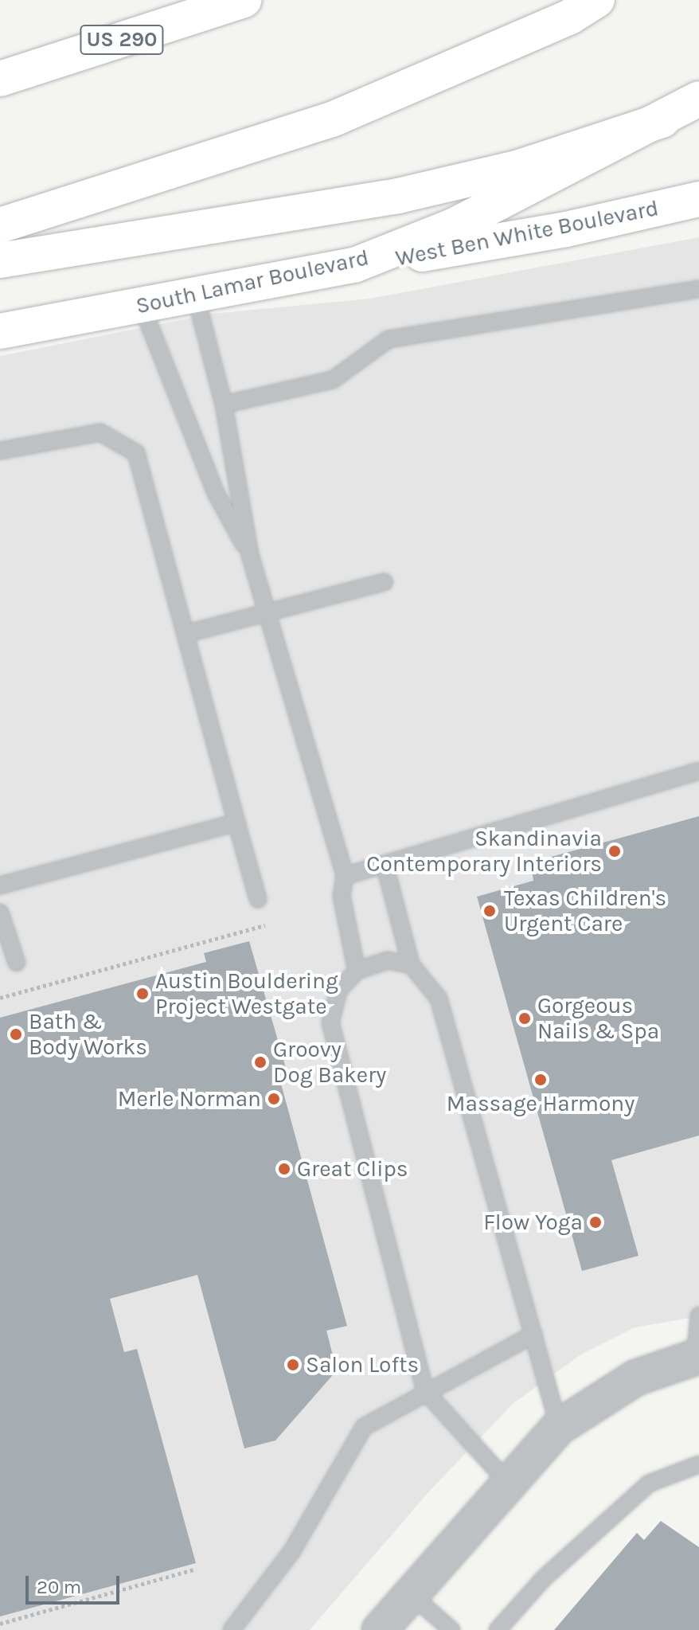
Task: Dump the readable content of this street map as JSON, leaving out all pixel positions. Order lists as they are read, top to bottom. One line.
{"streets":{"main road":["US 290","West Ben White Boulevard","South Lamar Boulevard"]},"crossings":[["West Ben White Boulevard","South Lamar Boulevard"]],"places":["Skandinavia Contemporary Interiors","Texas Children's Urgent Care","Austin Bouldering Project Westgate","Gorgeous Nails & Spa","Bath & Body Works","Groovy Dog Bakery","Massage Harmony","Merle Norman","Great Clips","Flow Yoga","Salon Lofts"],"scale_bar":"20 m"}
